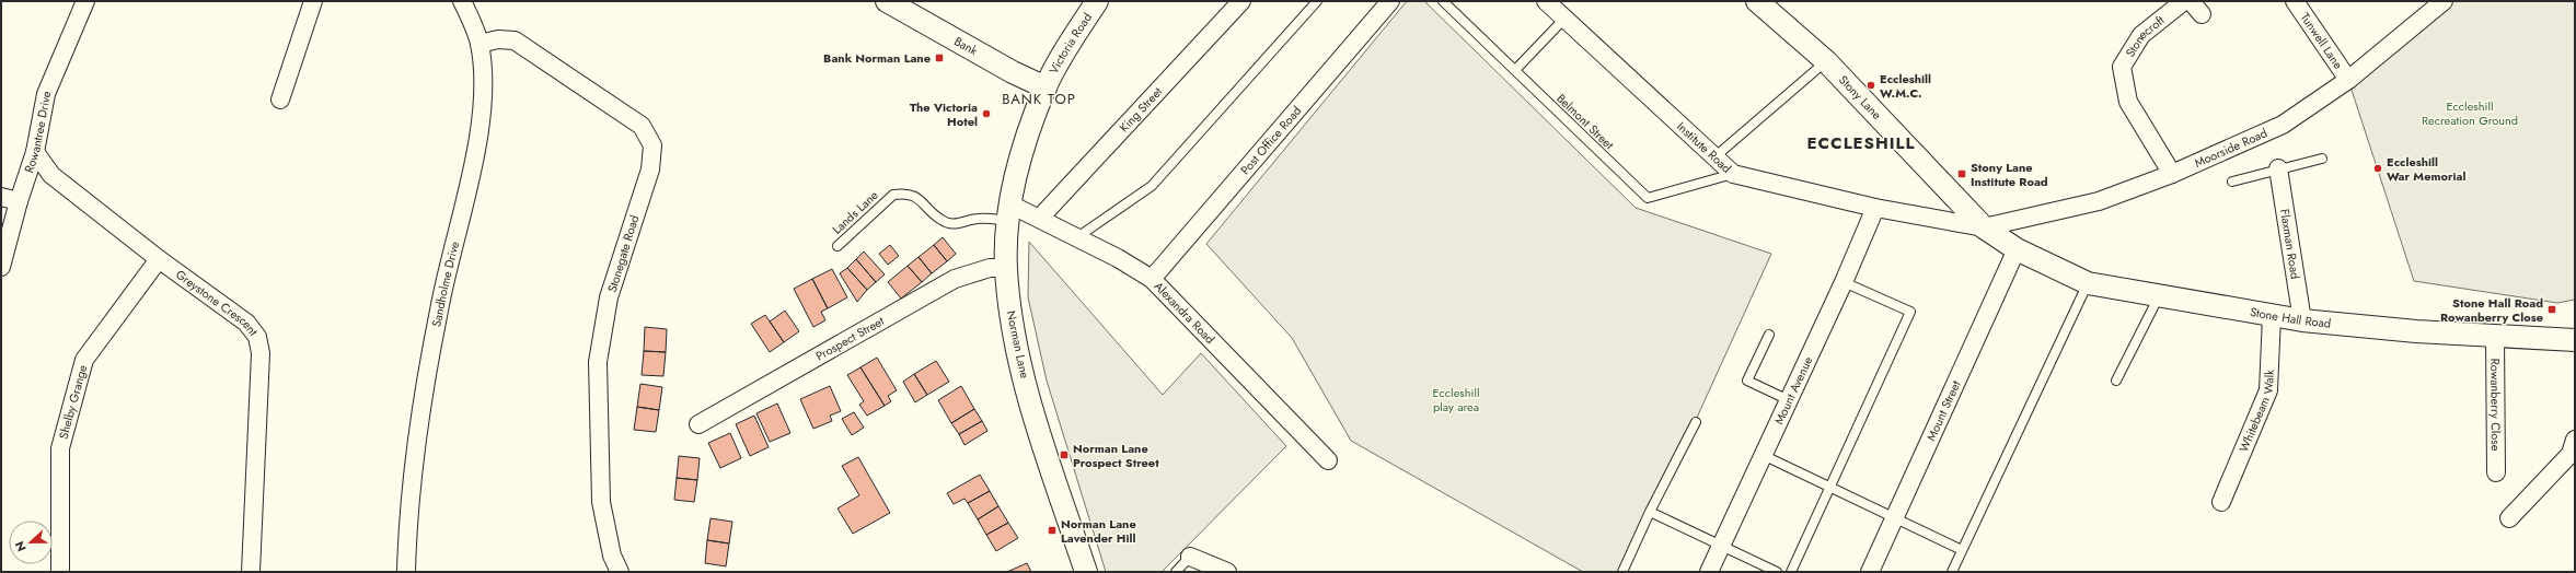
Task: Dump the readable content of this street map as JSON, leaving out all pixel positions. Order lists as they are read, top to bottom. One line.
{"streets":{"street":["Stonecroft","Tunwell Lane","Victoria Road","Bank","Stony Lane","King Street","Rowantree Drive","Post Office Road","Institute Road","Moorside Road","Flaxman Road","Stonegate Road","Sandholme Drive","Greystone Crescent","Alexandra Road","Stone Hall Road","Prospect Street","Norman Lane","Mount Avenue","Shelby Grange","Rowanberry Close","Whitebeam Walk","Mount Street"],"lane":["Belmont Street","Lands Lane"]},"crossings":[["Stonecroft","Moorside Road"],["Tunwell Lane","Moorside Road"],["Victoria Road","Bank"],["Victoria Road","Norman Lane"],["Bank","Norman Lane"],["Stony Lane","Institute Road"],["Stony Lane","Moorside Road"],["Stony Lane","Stone Hall Road"],["Stony Lane","Mount Street"],["King Street","Alexandra Road"],["Belmont Street","Institute Road"],["Rowantree Drive","Greystone Crescent"],["Post Office Road","Alexandra Road"],["Institute Road","Moorside Road"],["Institute Road","Mount Avenue"],["Lands Lane","Alexandra Road"],["Lands Lane","Norman Lane"],["Flaxman Road","Stone Hall Road"],["Stonegate Road","Sandholme Drive"],["Greystone Crescent","Shelby Grange"],["Alexandra Road","Norman Lane"],["Stone Hall Road","Rowanberry Close"],["Stone Hall Road","Whitebeam Walk"],["Stone Hall Road","Mount Street"],["Prospect Street","Norman Lane"]],"districts":["BANK TOP","ECCLESHILL"],"parks":["Eccleshill Recreation Ground","Eccleshill play area"],"places":{"transit":["Bank Norman Lane","Stony Lane Institute Road","Stone Hall Road Rowanberry Close","Norman Lane Prospect Street","Norman Lane Lavender Hill"],"other":["Eccleshill W.M.C.","The Victoria Hotel","Eccleshill War Memorial"]},"north":"left"}
